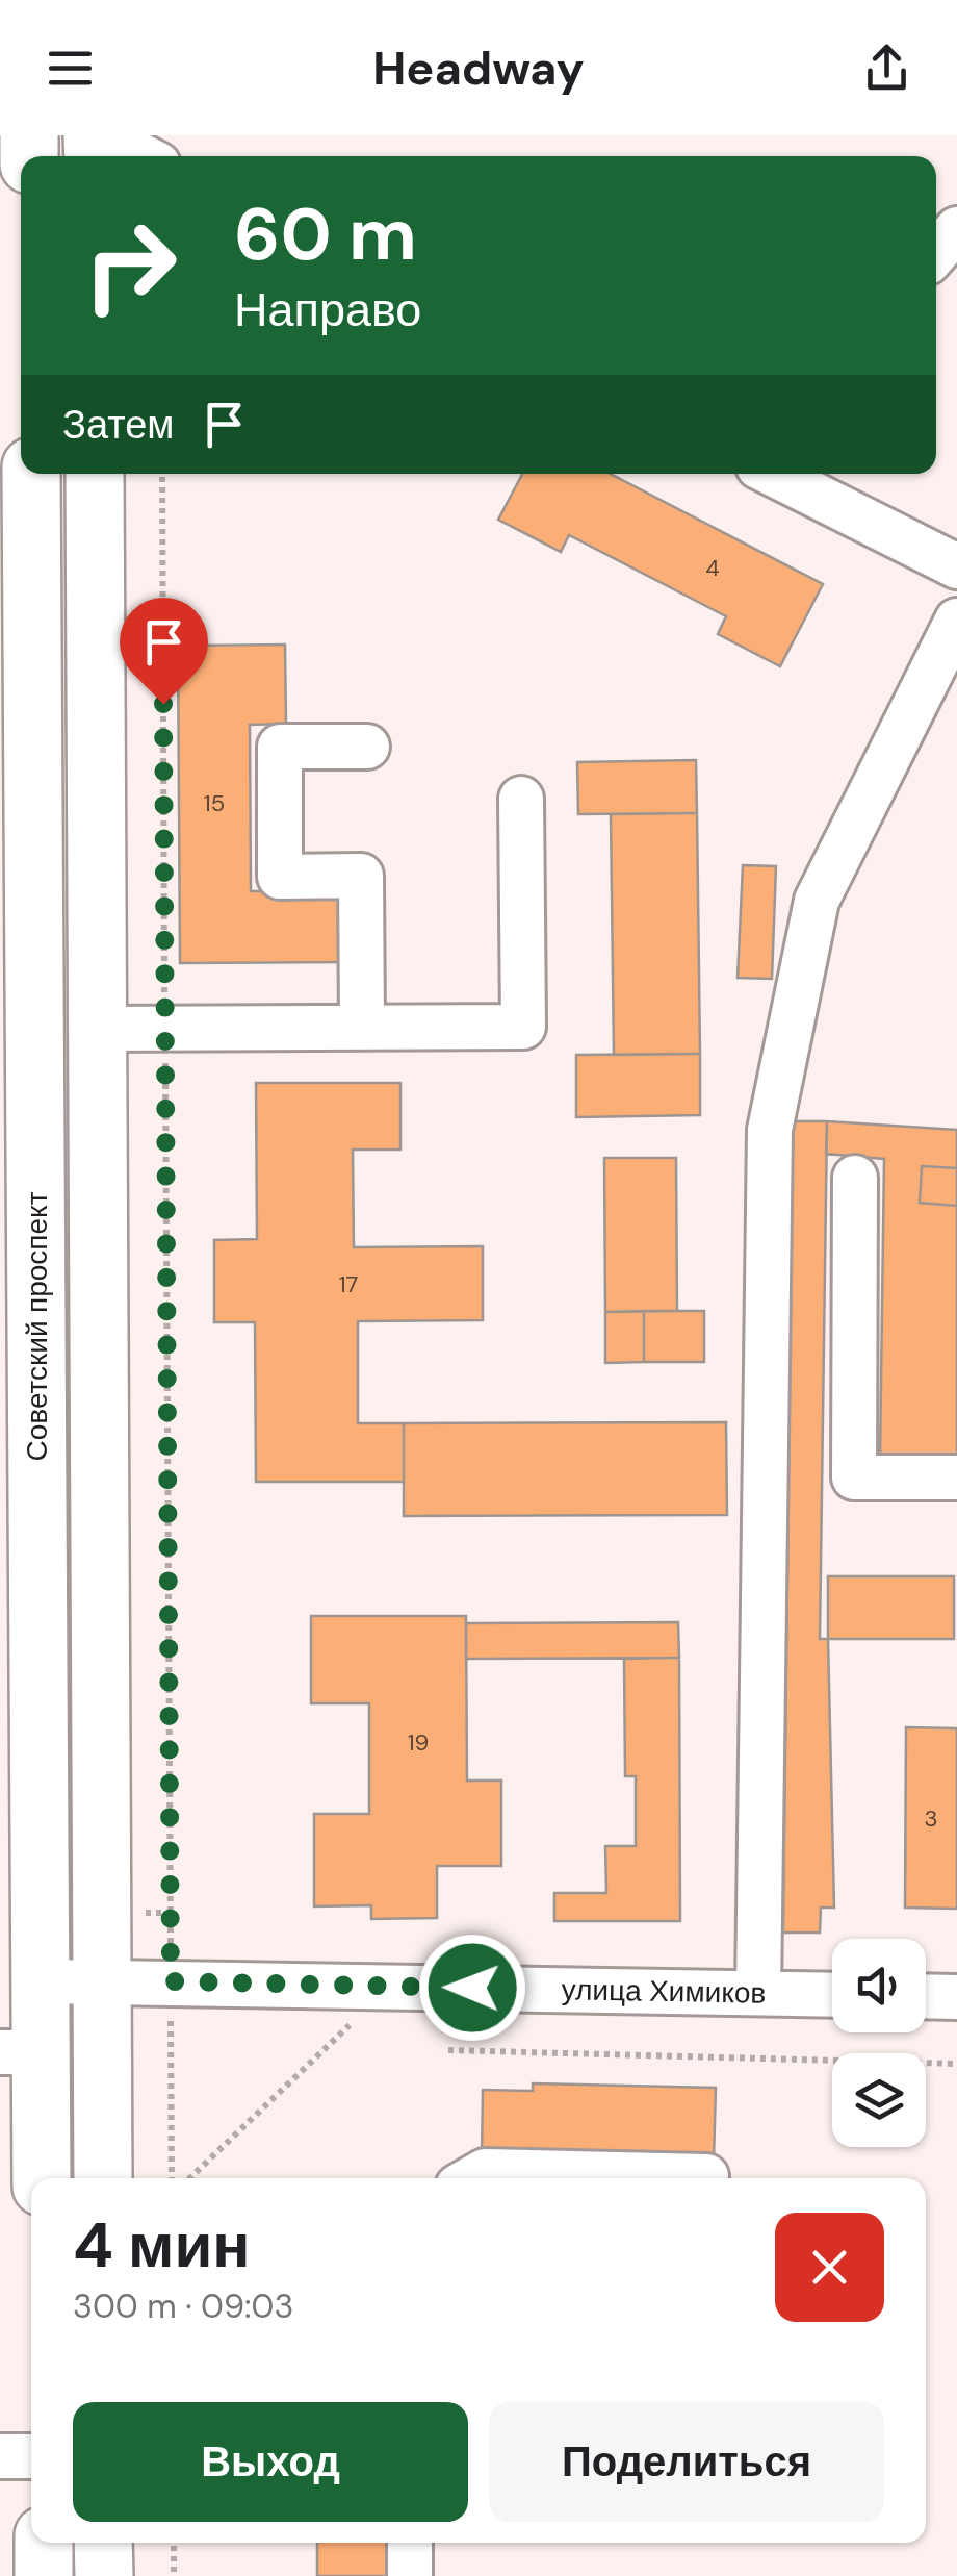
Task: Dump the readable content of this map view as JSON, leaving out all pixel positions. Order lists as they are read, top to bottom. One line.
{"streets":{"main road":["Советский проспект"],"street":["улица Химиков"]},"crossings":[["Советский проспект","улица Химиков"]],"house_numbers":["4","15","17","19","3"],"page":{"header":"Headway","turn":["60 m","Направо"],"then":"Затем","heading":["4 мин","300 m · 09:03"],"buttons":["Выход","Поделиться"]}}
